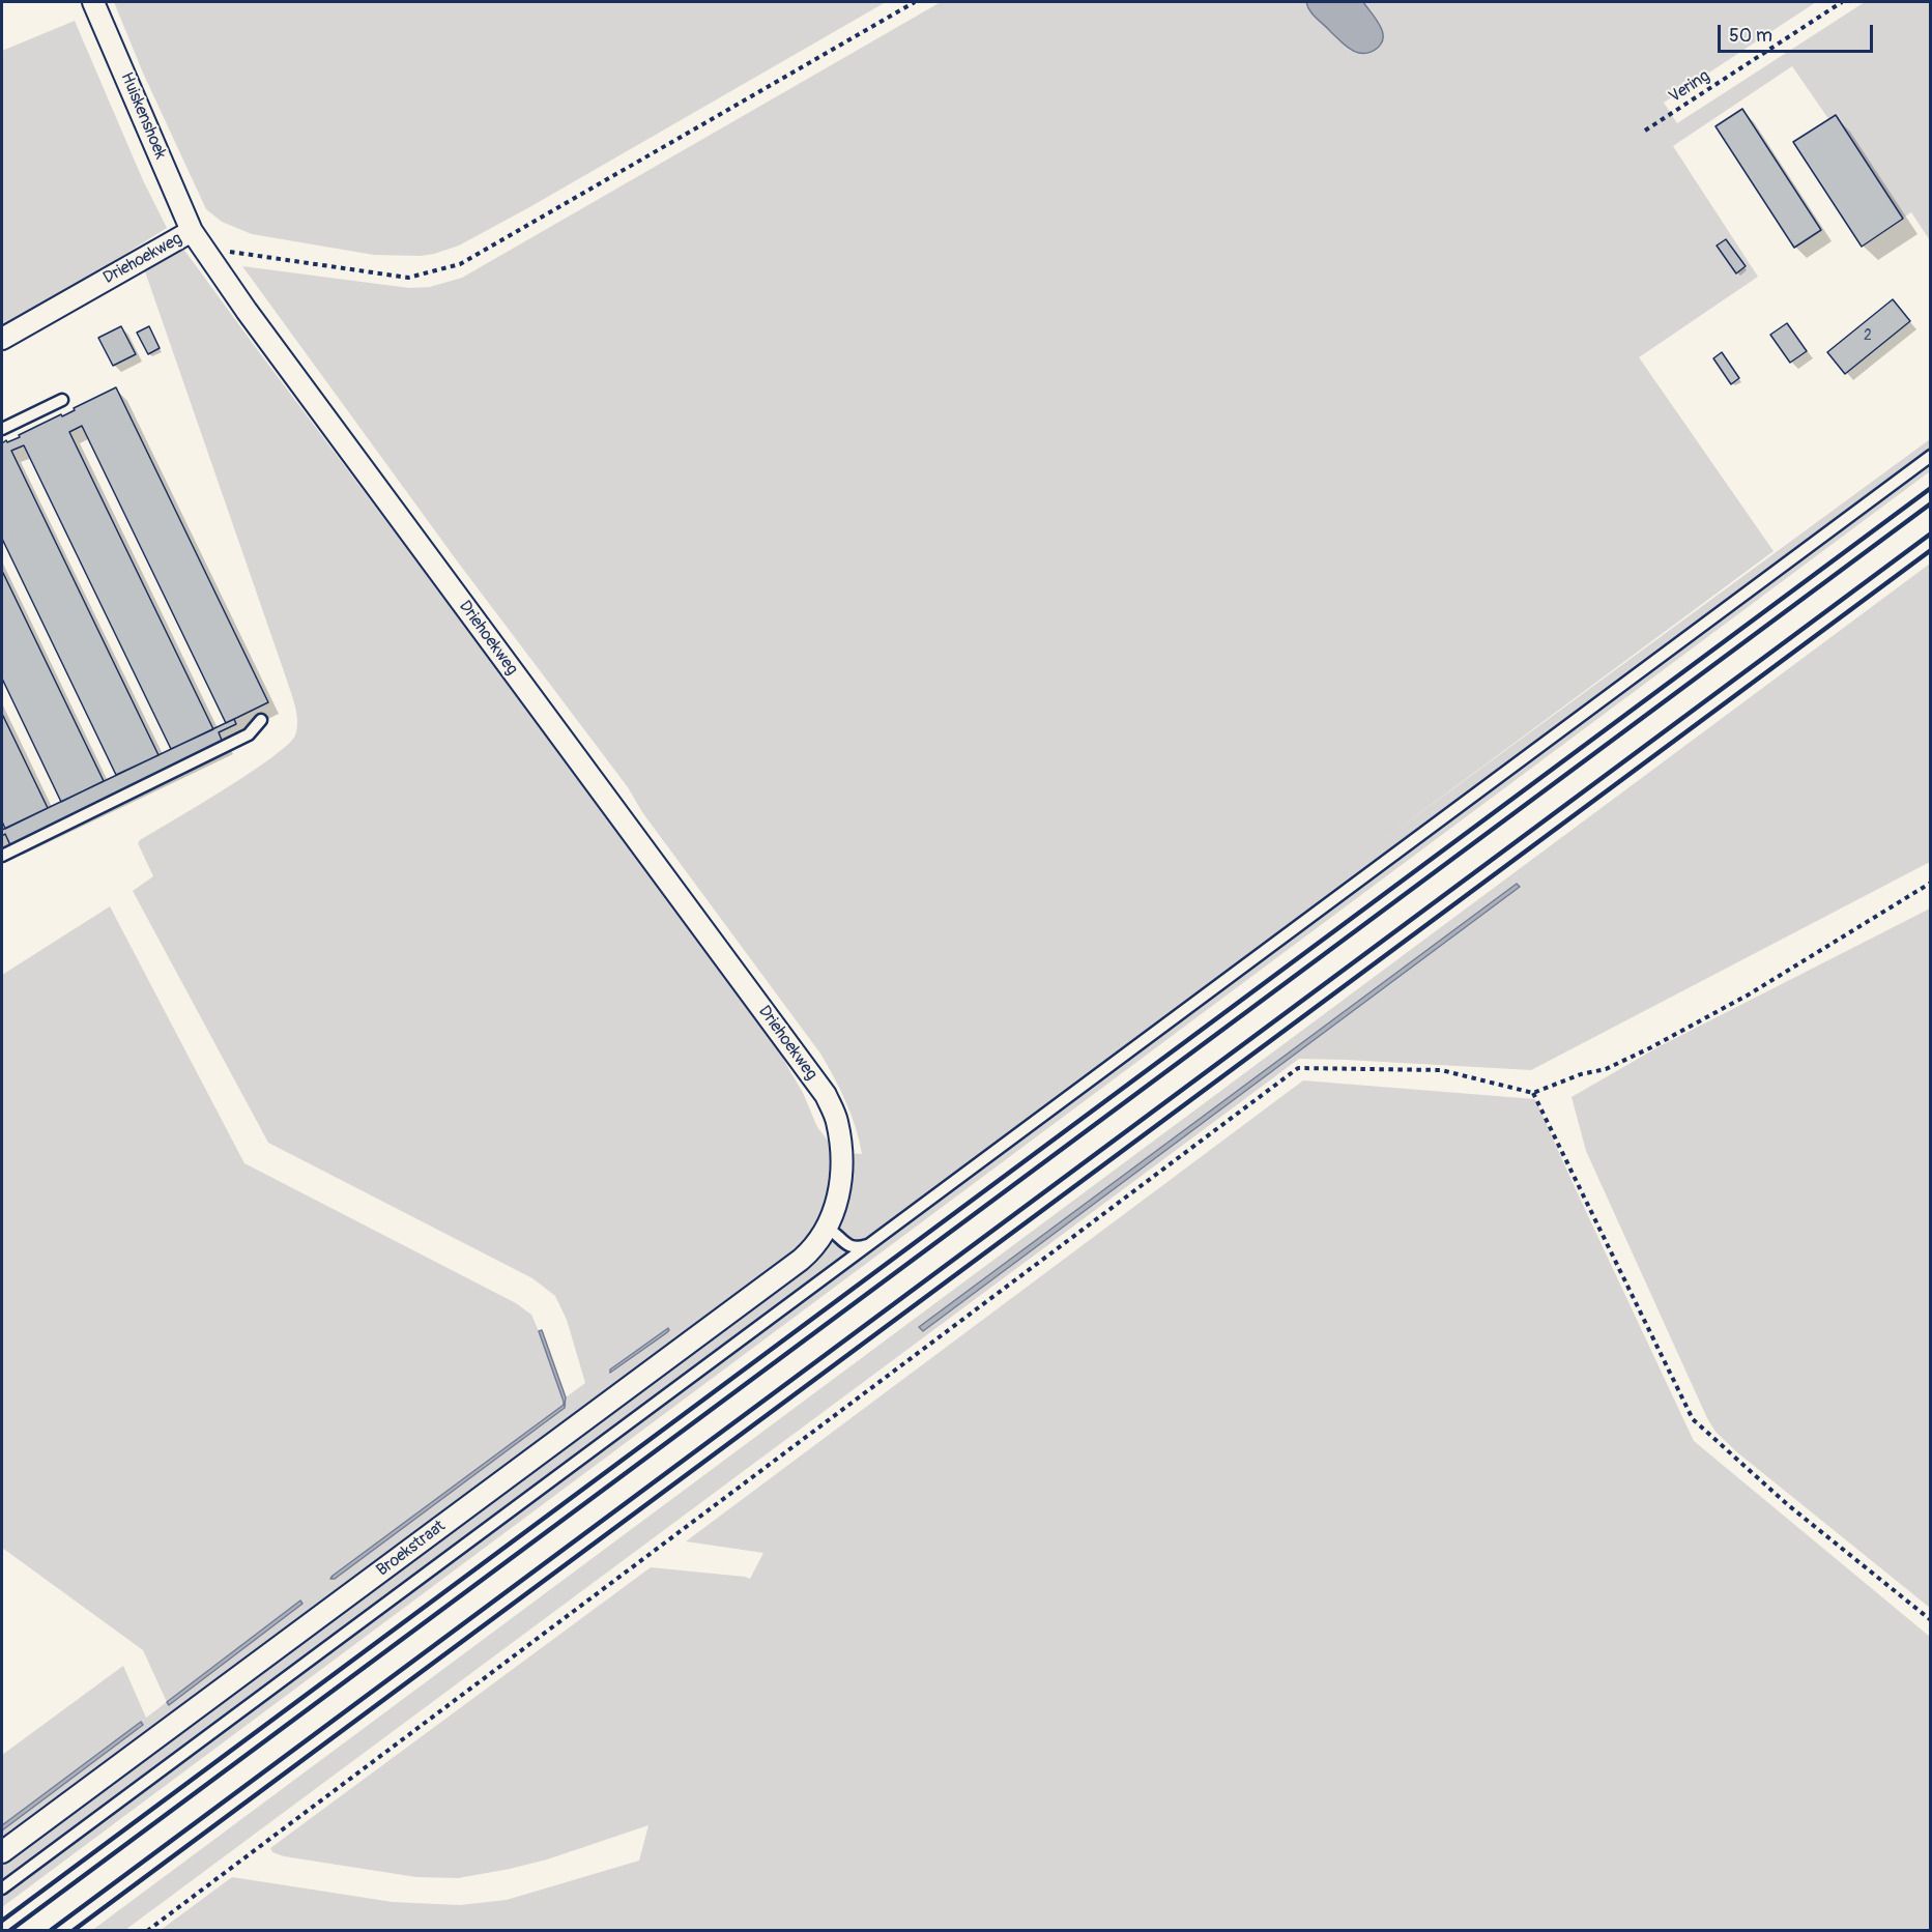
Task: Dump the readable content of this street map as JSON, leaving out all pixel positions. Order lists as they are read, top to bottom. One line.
{"streets":{"street":["Huiskenshoek","Driehoekweg","Broekstraat"],"path":["Vering"]},"crossings":[["Huiskenshoek","Driehoekweg"],["Driehoekweg","Broekstraat"]],"house_numbers":["2"],"scale_bar":"50 m"}
